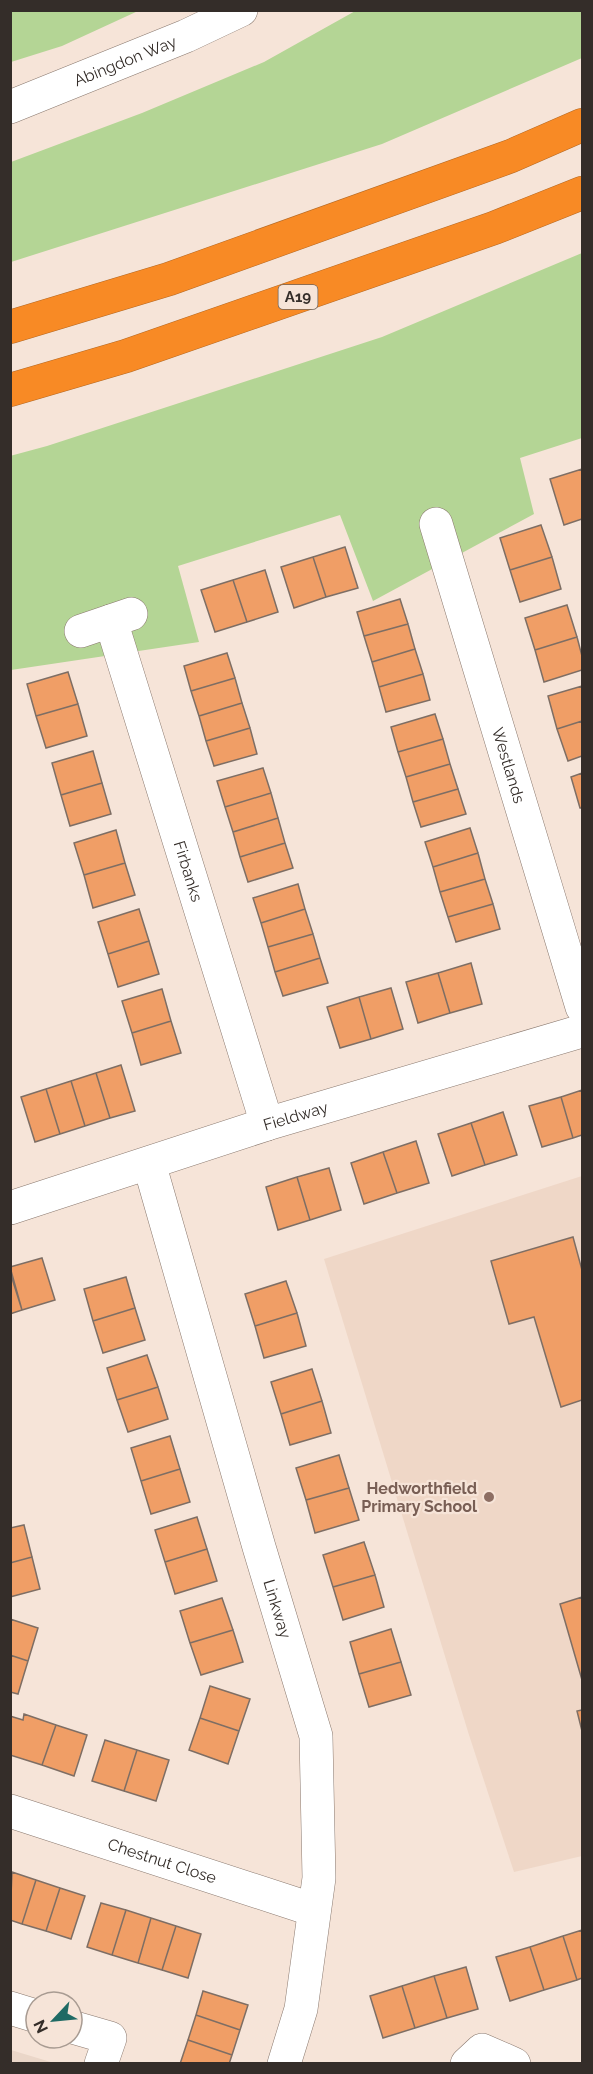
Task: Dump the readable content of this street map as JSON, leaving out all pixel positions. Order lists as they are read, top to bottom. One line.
{"streets":{"highway":["A19"],"street":["Abingdon Way","Westlands","Firbanks","Fieldway","Linkway","Chestnut Close"]},"crossings":[["Firbanks","Fieldway"],["Fieldway","Linkway"],["Linkway","Chestnut Close"]],"places":["Hedworthfield Primary School"],"north":"bottom left"}
